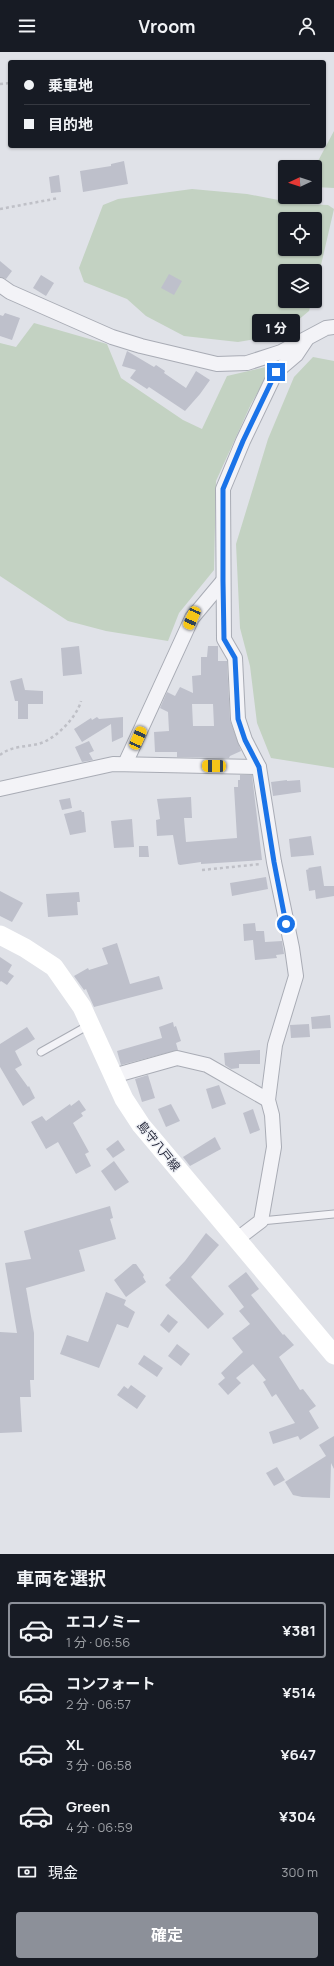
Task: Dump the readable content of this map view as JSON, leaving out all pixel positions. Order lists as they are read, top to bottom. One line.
{"streets":{"main road":["島守八戸線"]},"north":"left","page":{"header":"Vroom","banner":["乗車地","目的地"],"bubble":"1 分","heading":"車両を選択","list":[{"name":"エコノミー","note":"1 分 · 06:56","value":"¥381"},{"name":"コンフォート","note":"2 分 · 06:57","value":"¥514"},{"name":"XL","note":"3 分 · 06:58","value":"¥647"},{"name":"Green","note":"4 分 · 06:59","value":"¥304"}],"pay":["現金","300 m"],"buttons":"確定"}}
